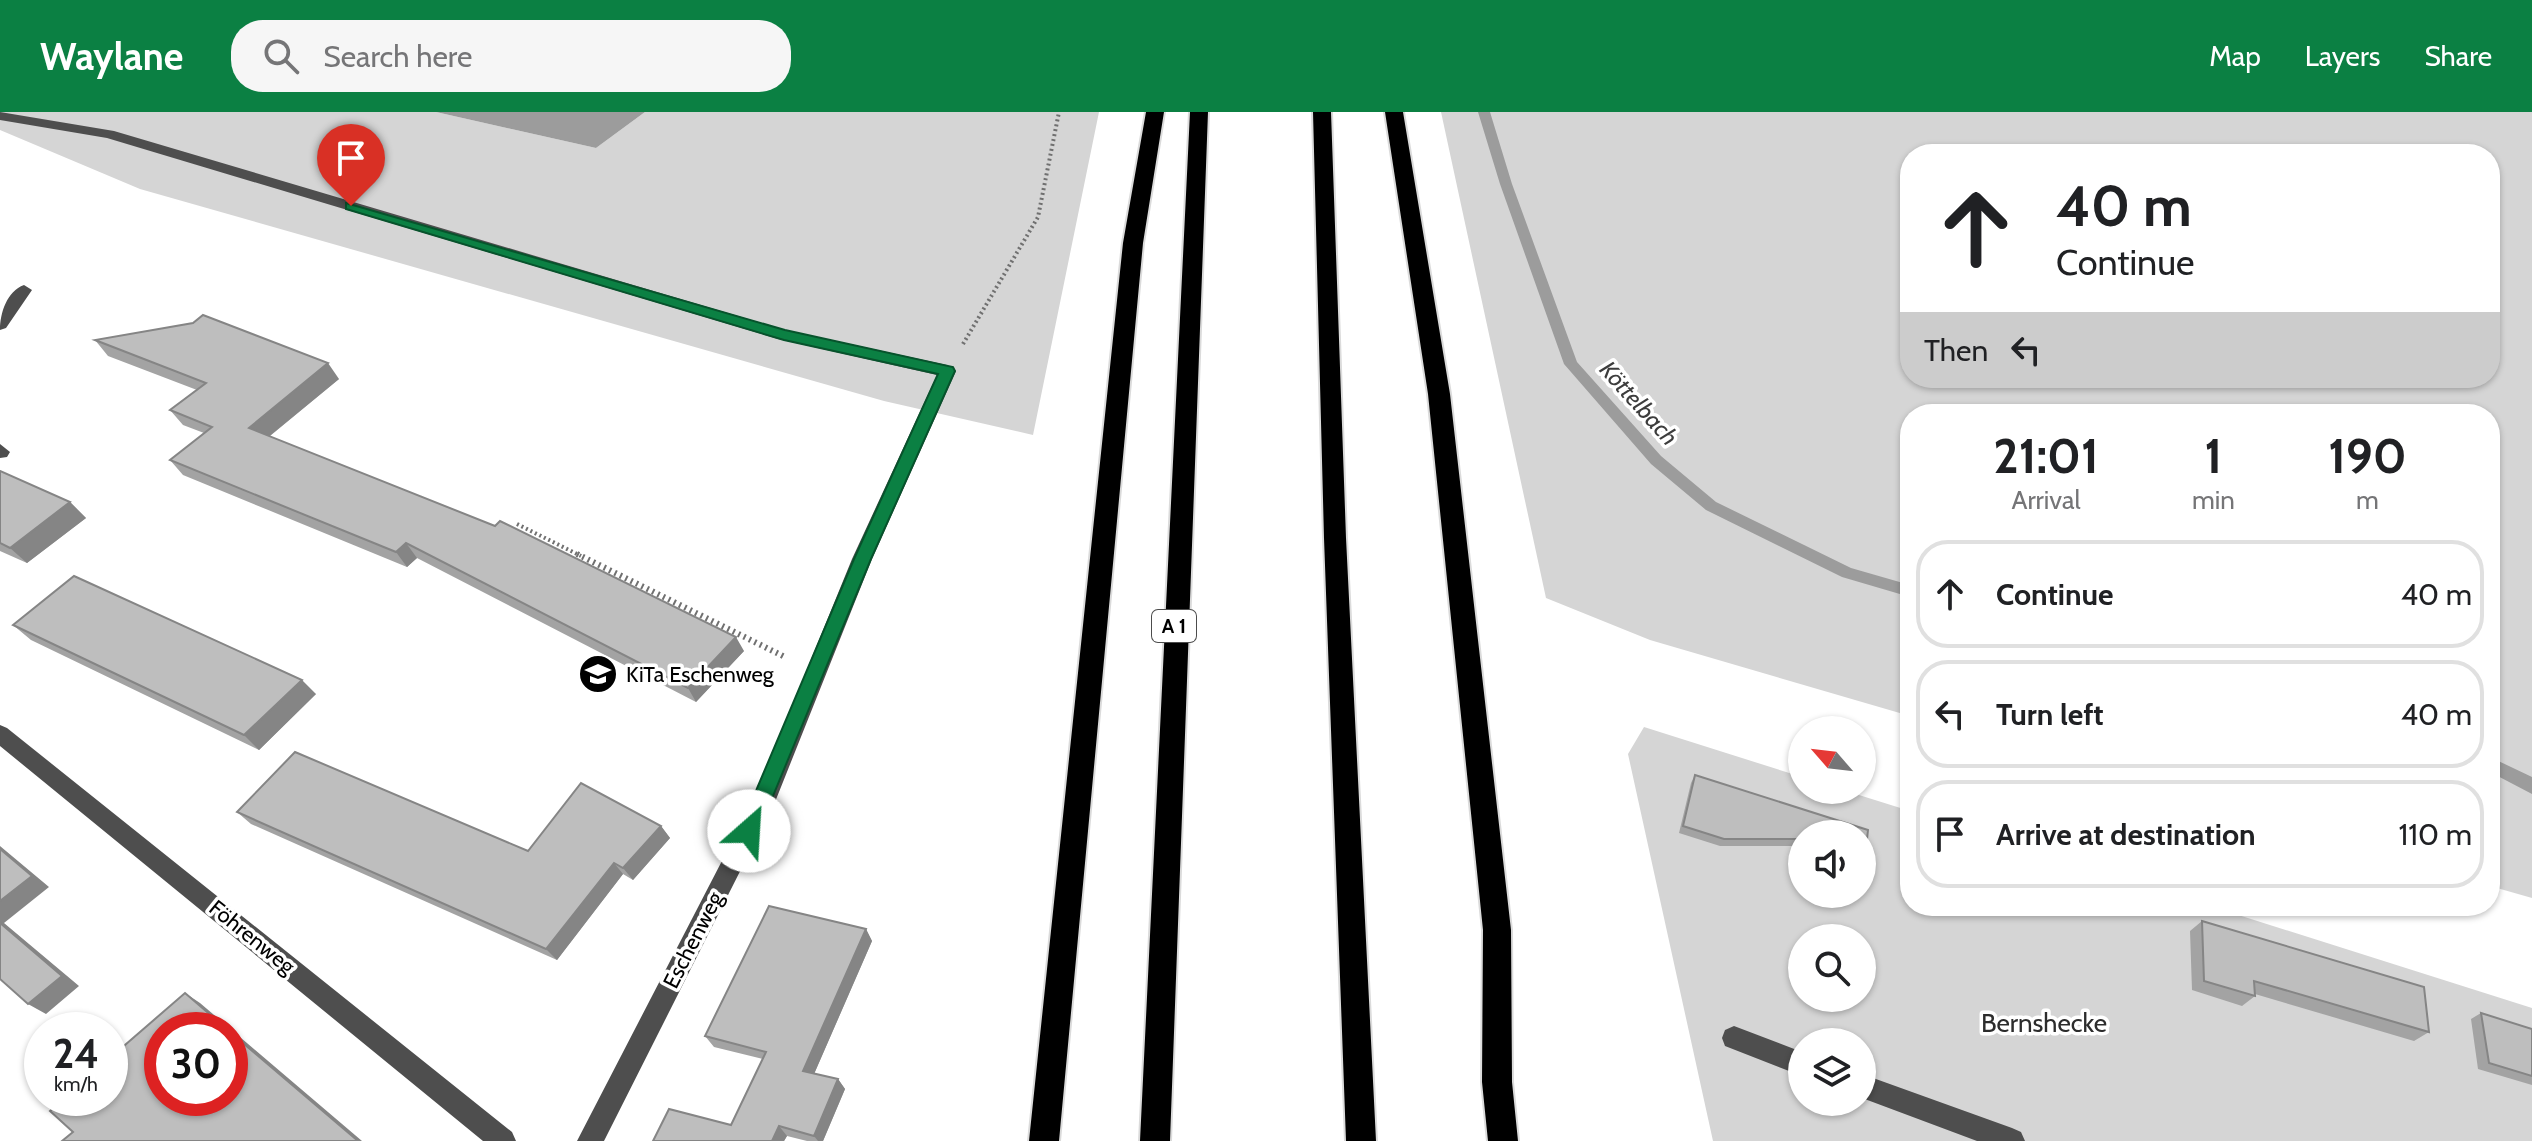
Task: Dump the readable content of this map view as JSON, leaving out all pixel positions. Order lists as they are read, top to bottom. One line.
{"streets":{"highway":["A 1"],"street":["Föhrenweg","Eschenweg"]},"water":["Köttelbach"],"parks":["Bernshecke"],"places":{"school or university":["KiTa Eschenweg"]},"north":"top left","page":{"header":"Waylane","search":"Search here","nav":["Map","Layers","Share"],"turn":["40 m","Continue"],"then":"Then","eta":["21:01","Arrival","1","min","190","m"],"list":[{"name":"Continue","value":"40 m"},{"name":"Turn left","value":"40 m"},{"name":"Arrive at destination","value":"110 m"}],"speed":"24 km/h","limit":"30"}}
